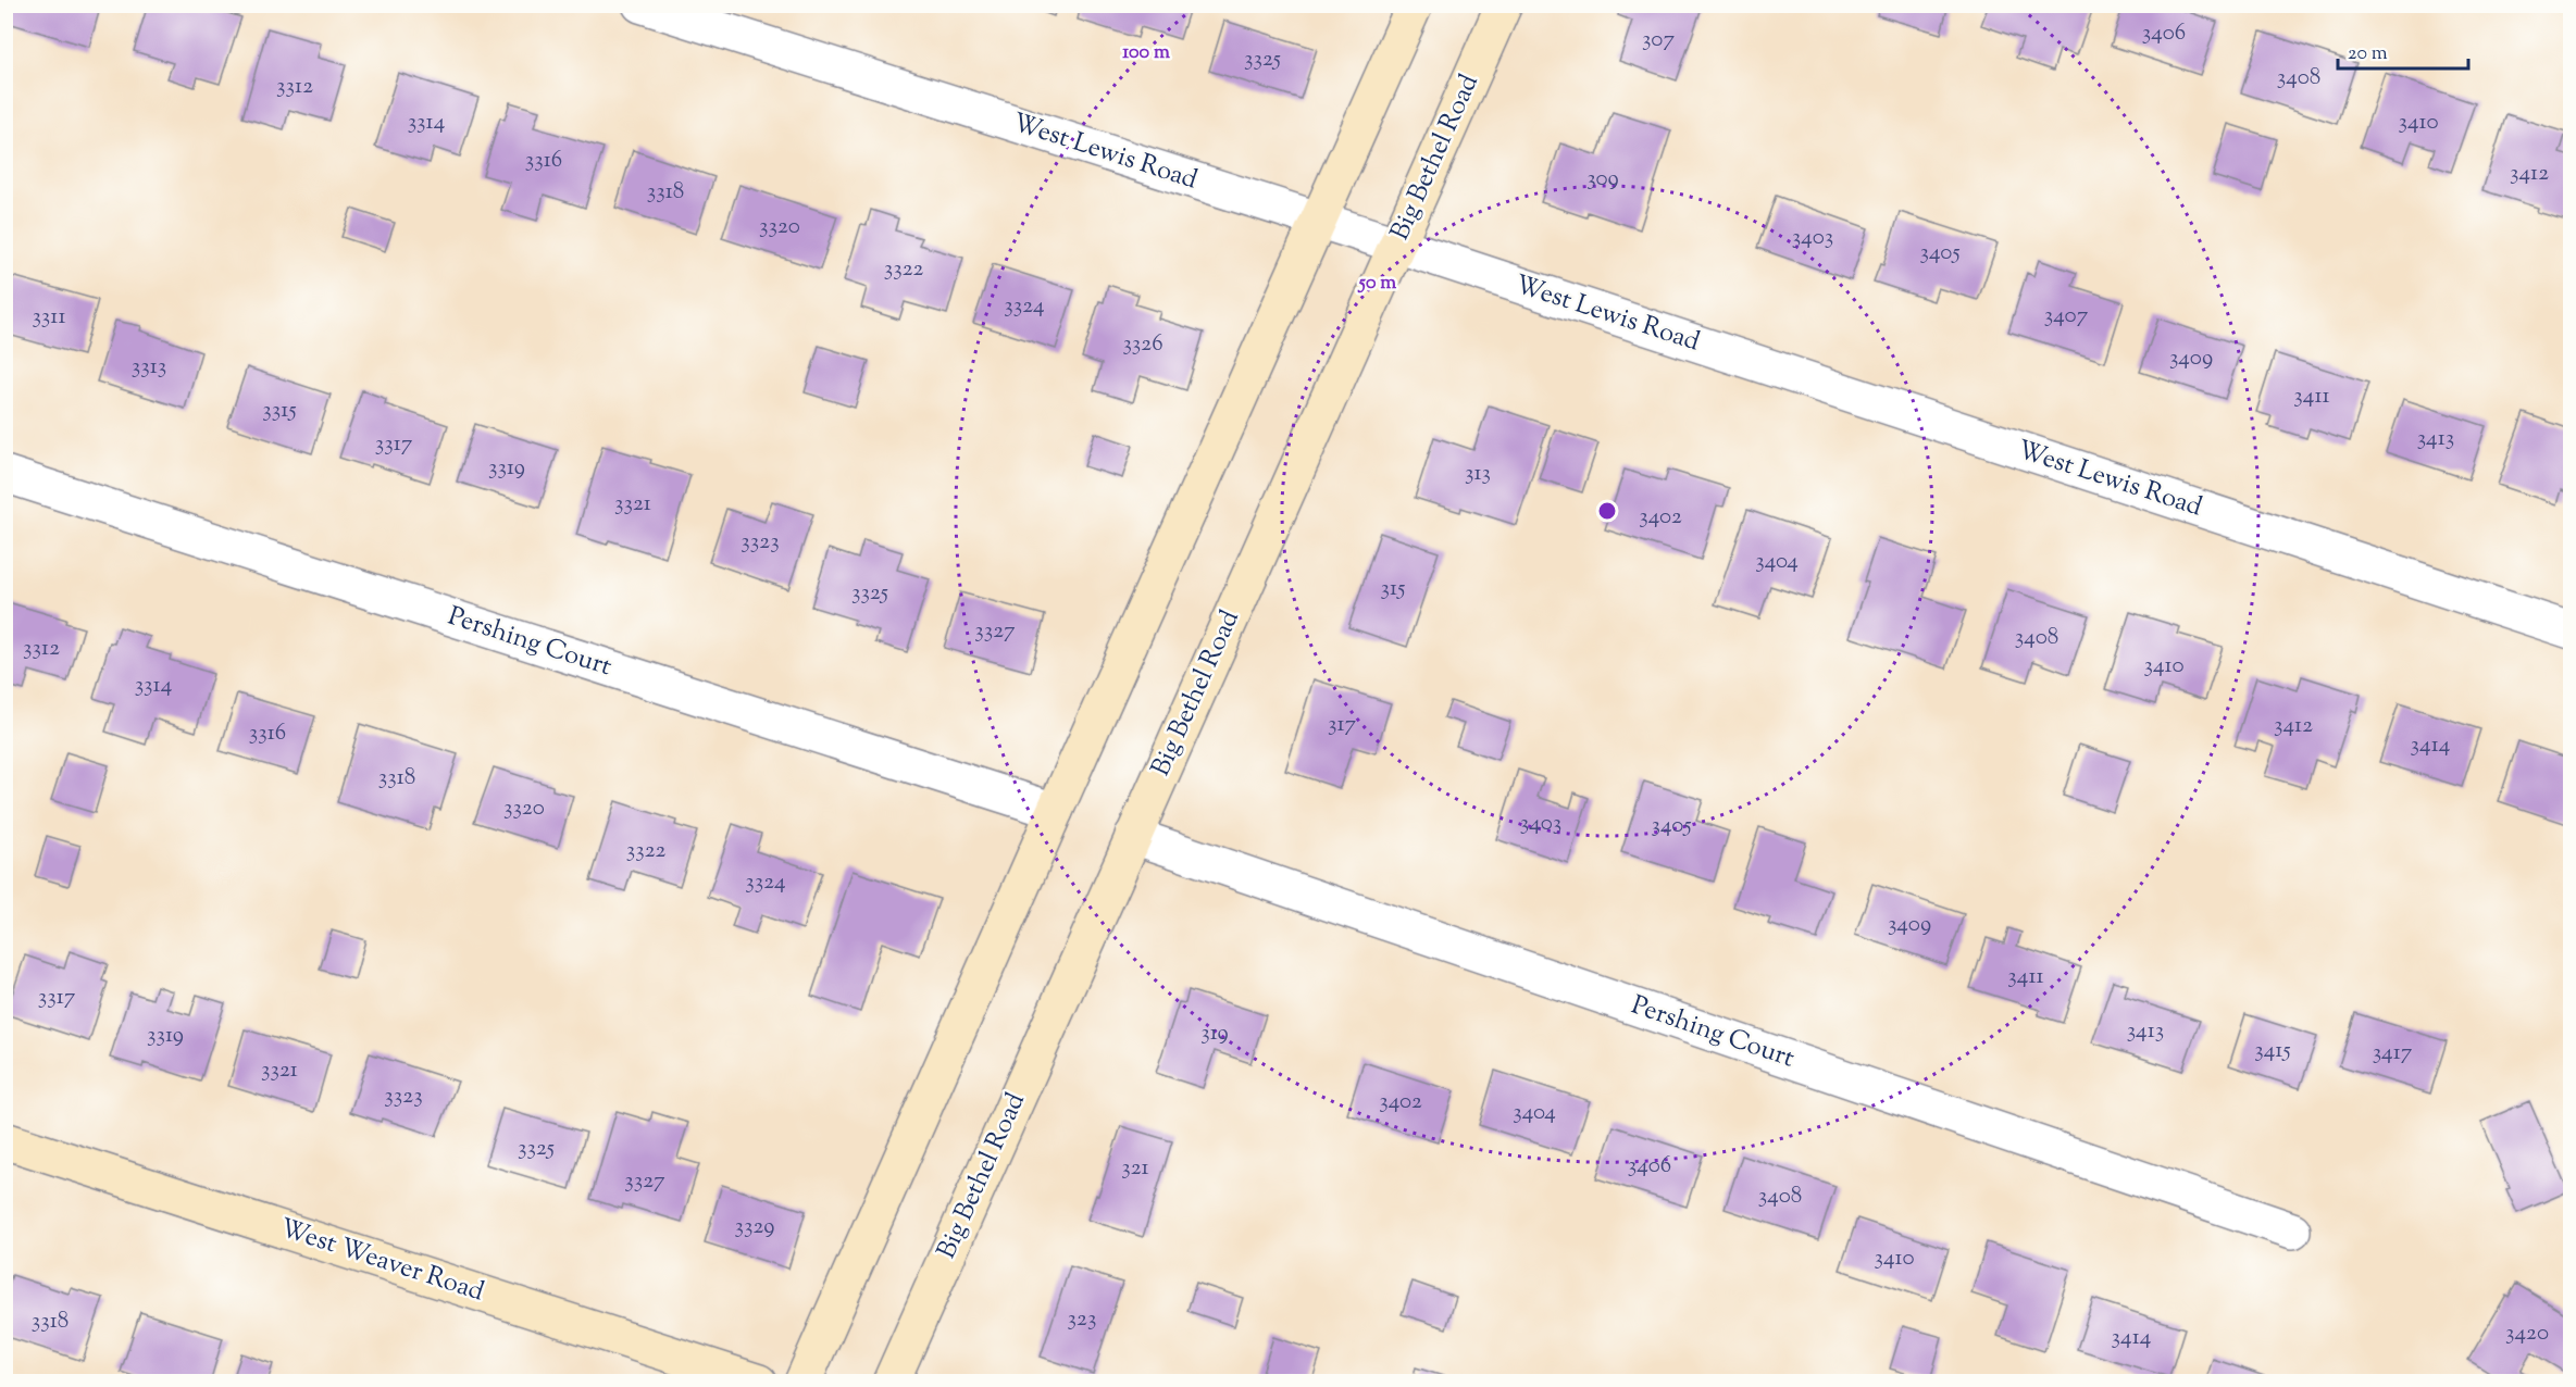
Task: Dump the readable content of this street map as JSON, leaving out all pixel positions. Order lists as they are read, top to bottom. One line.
{"streets":{"main road":["Big Bethel Road","West Weaver Road"],"street":["West Lewis Road","Pershing Court"]},"crossings":[["West Lewis Road","Big Bethel Road"],["Big Bethel Road","Pershing Court"]],"house_numbers":["3406","307","3325","3408","3312","3314","3410","3316","3412","309","3318","3320","3403","3405","3322","3324","3407","3311","3326","3409","3313","3411","3315","3413","3317","3319","313","3321","3402","3323","3404","315","3325","3327","3408","3312","3410","3314","317","3412","3316","3414","3318","3320","3403","3405","3322","3324","3409","3411","3317","3413","319","3319","3415","3417","3321","3323","3402","3404","3325","3406","321","3327","3408","3329","3410","323","3318","3420","3414"],"scale_bar":"20 m","rings":["100 m","50 m"]}
